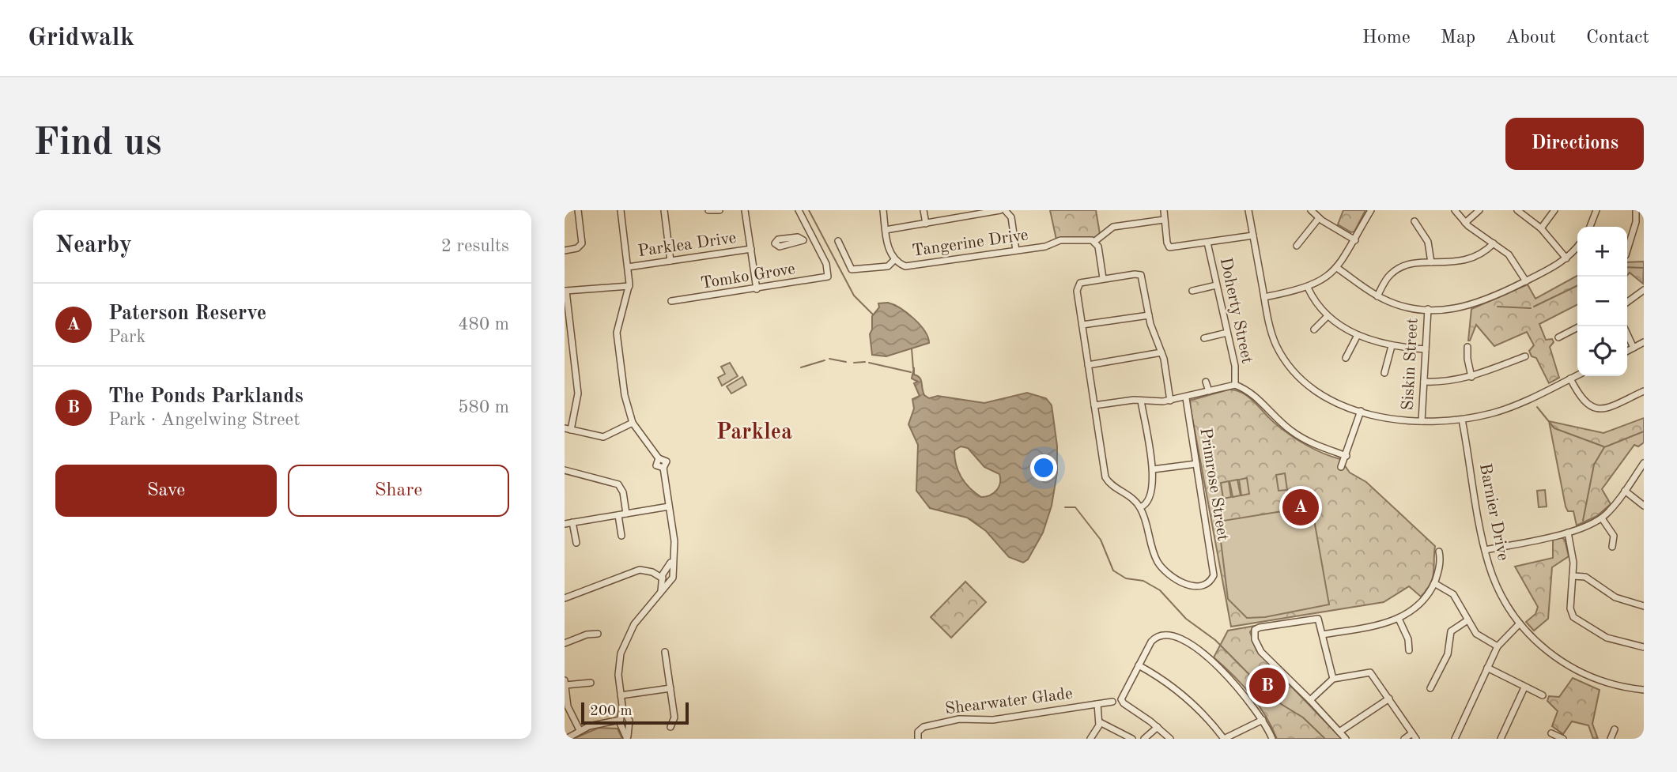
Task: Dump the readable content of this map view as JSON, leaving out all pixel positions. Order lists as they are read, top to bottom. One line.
{"streets":{"street":["Tangerine Drive","Parklea Drive","Tomko Grove","Doherty Street","Siskin Street","Primrose Street","Barnier Drive","Shearwater Glade"]},"districts":["Parklea"],"scale_bar":"200 m","page":{"header":"Gridwalk","nav":["Home","Map","About","Contact"],"buttons":["Directions",["Save","Share"]],"title":"Find us","heading":["Nearby","2 results"],"map_buttons":["+","−"],"list":[{"mark":"A","name":"Paterson Reserve","note":"Park","value":"480 m"},{"mark":"B","name":"The Ponds Parklands","note":"Park · Angelwing Street","value":"580 m"}],"pins":["A","B"],"scale":"200 m"}}
